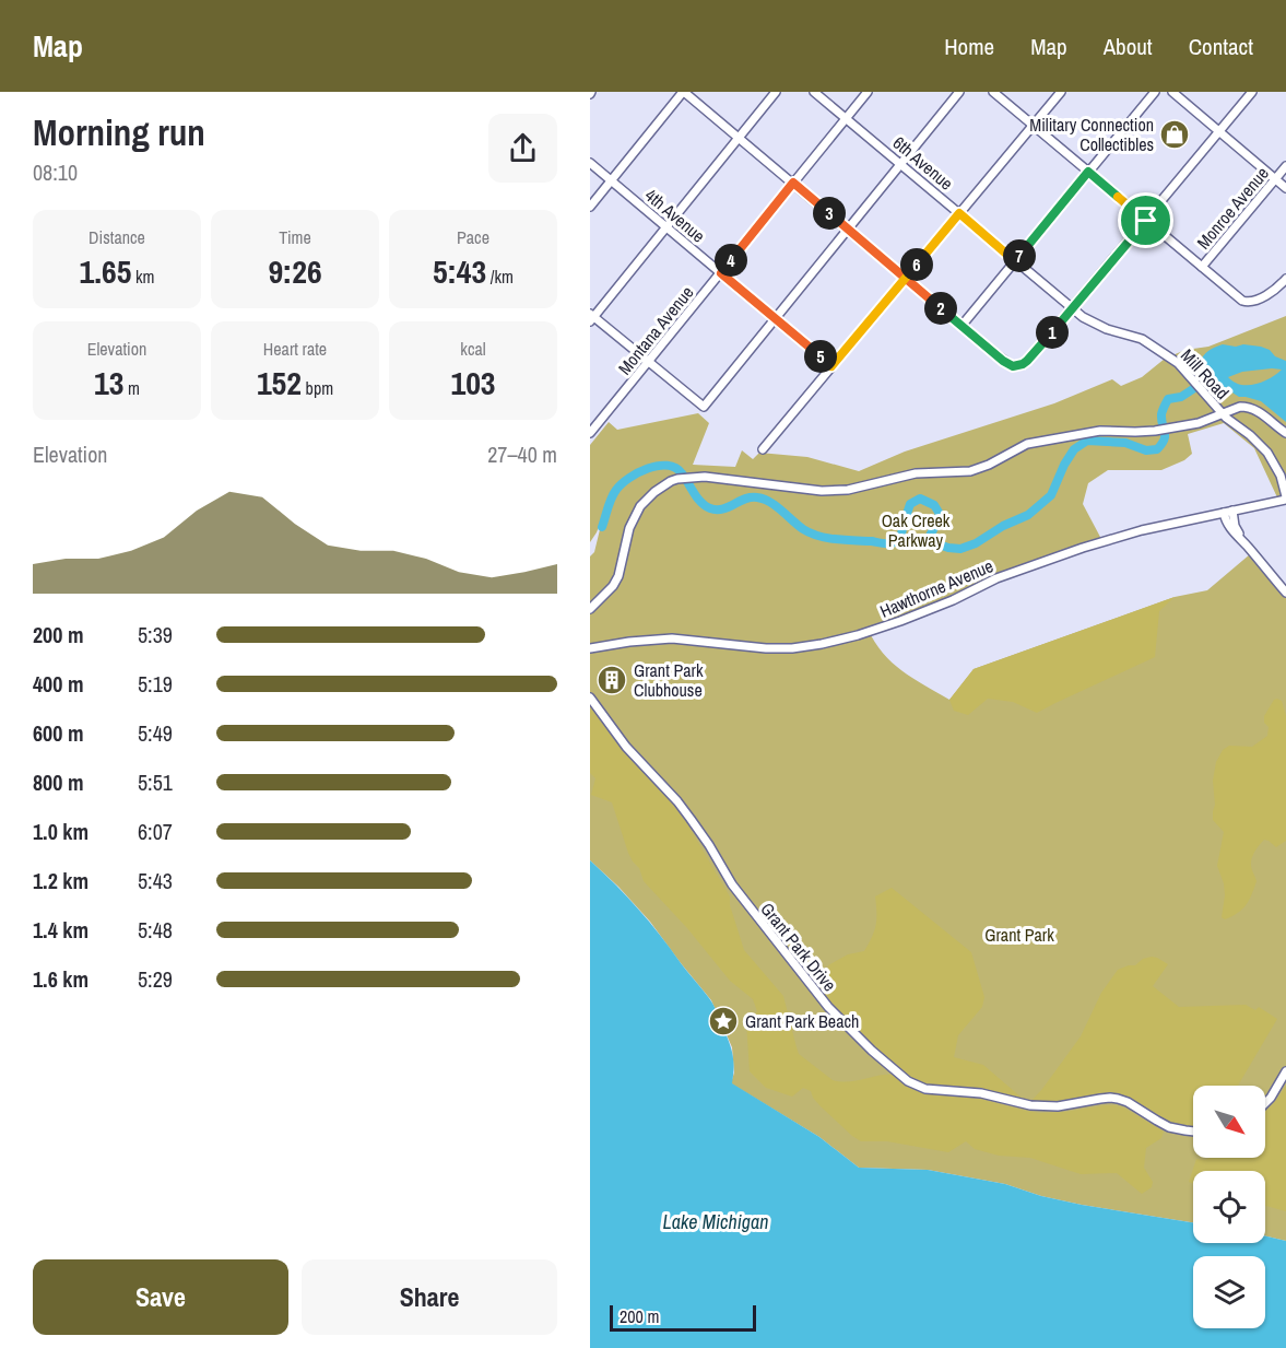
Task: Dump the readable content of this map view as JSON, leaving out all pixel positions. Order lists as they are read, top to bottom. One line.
{"streets":{"street":["6th Avenue","Monroe Avenue","4th Avenue","Montana Avenue","Mill Road","Hawthorne Avenue","Grant Park Drive"]},"crossings":[["6th Avenue","Montana Avenue"],["6th Avenue","Mill Road"],["4th Avenue","Montana Avenue"],["Mill Road","Hawthorne Avenue"]],"water":["Lake Michigan"],"parks":["Oak Creek Parkway","Grant Park"],"places":{"shop":["Military Connection Collectibles"],"building":["Grant Park Clubhouse"],"place":["Grant Park Beach"]},"scale_bar":"200 m","north":"bottom right","page":{"header":"Map","nav":["Home","Map","About","Contact"],"heading":["Morning run","08:10"],"pins":["3","7","4","6","2","1","5"],"stats":[["Distance","1.65 km"],["Time","9:26"],["Pace","5:43 /km"],["Elevation","13 m"],["Heart rate","152 bpm"],["kcal","103"]],"chart":["Elevation","27–40 m"],"list":[{"name":"200 m","note":"5:39"},{"name":"400 m","note":"5:19"},{"name":"600 m","note":"5:49"},{"name":"800 m","note":"5:51"},{"name":"1.0 km","note":"6:07"},{"name":"1.2 km","note":"5:43"},{"name":"1.4 km","note":"5:48"},{"name":"1.6 km","note":"5:29"}],"buttons":["Save","Share"],"scale":"200 m"}}
